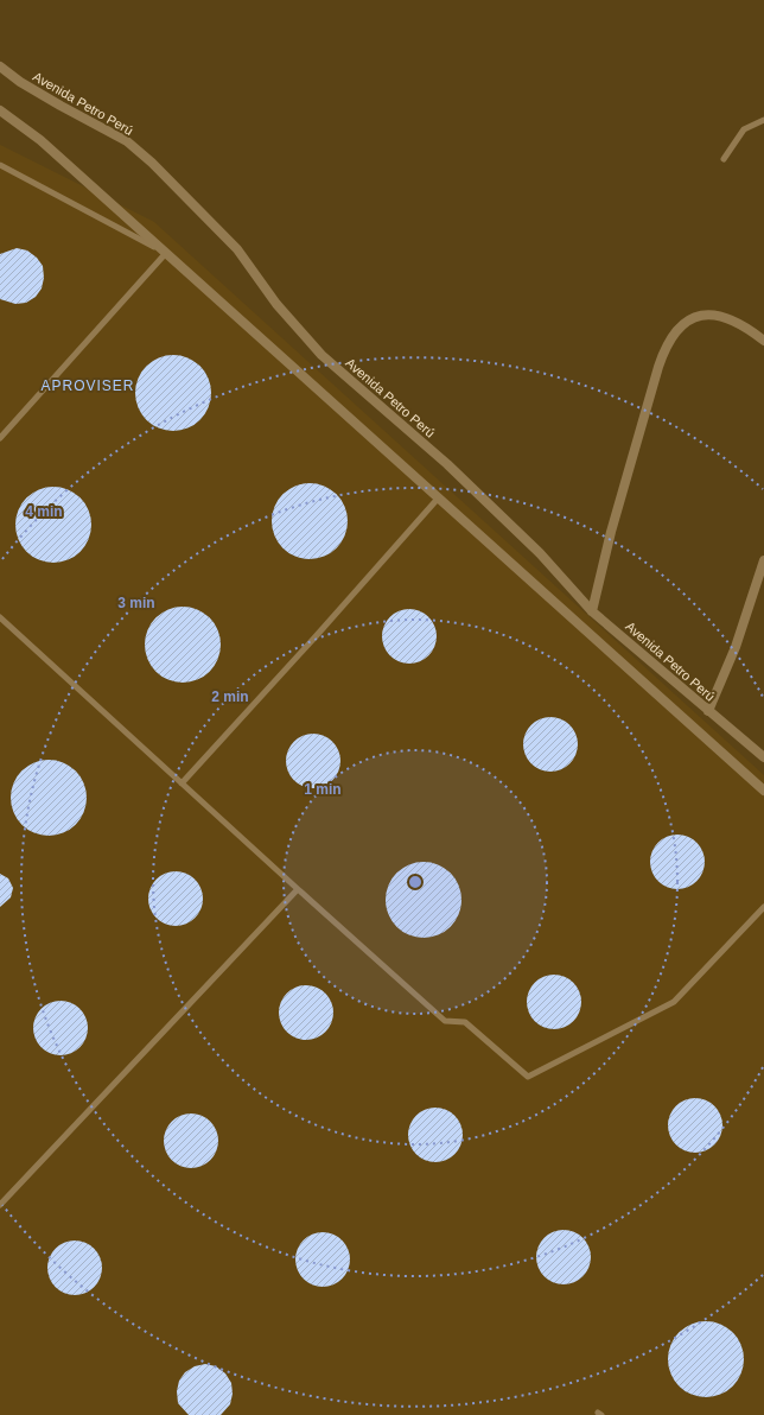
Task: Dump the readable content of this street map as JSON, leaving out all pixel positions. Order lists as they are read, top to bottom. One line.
{"streets":{"street":["Avenida Petro Perú"]},"districts":["APROVISER"],"rings":["4 min","3 min","2 min","1 min"]}
